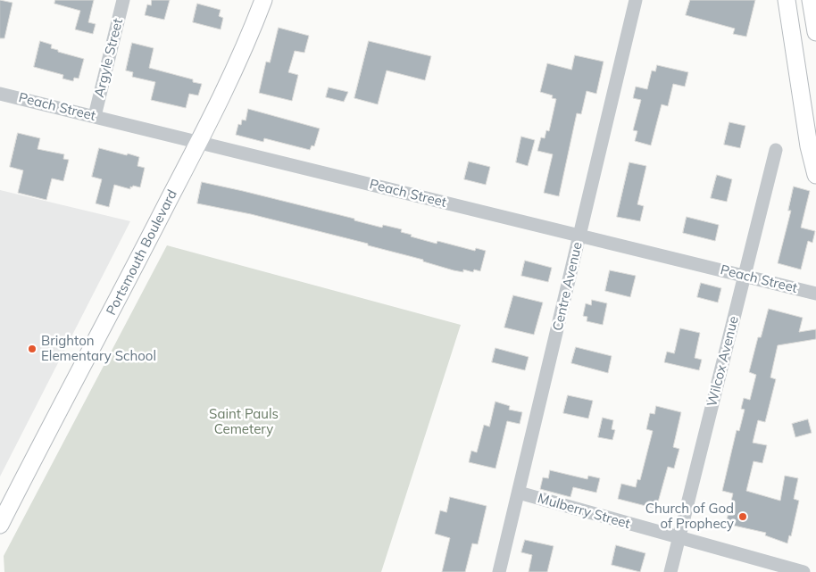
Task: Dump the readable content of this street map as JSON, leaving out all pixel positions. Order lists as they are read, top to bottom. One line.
{"streets":{"main road":["Portsmouth Boulevard"],"street":["Argyle Street","Peach Street","Centre Avenue","Wilcox Avenue","Mulberry Street"]},"crossings":[["Argyle Street","Peach Street"],["Peach Street","Portsmouth Boulevard"],["Peach Street","Centre Avenue"],["Peach Street","Wilcox Avenue"],["Centre Avenue","Mulberry Street"],["Wilcox Avenue","Mulberry Street"]],"parks":["Saint Pauls Cemetery"],"places":["Brighton Elementary School","Church of God of Prophecy"]}
